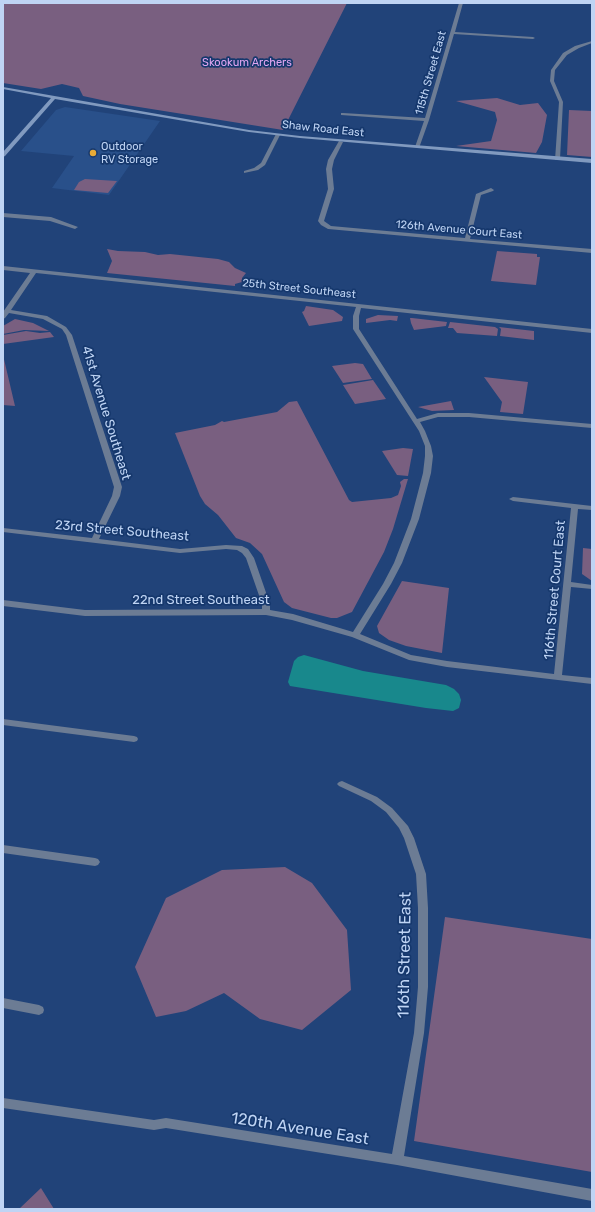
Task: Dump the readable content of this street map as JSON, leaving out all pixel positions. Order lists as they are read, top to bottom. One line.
{"streets":{"main road":["Shaw Road East"],"street":["115th Street East","126th Avenue Court East","25th Street Southeast","41st Avenue Southeast","23rd Street Southeast","116th Street Court East","22nd Street Southeast","116th Street East","120th Avenue East"]},"crossings":[["115th Street East","Shaw Road East"],["Shaw Road East","126th Avenue Court East"],["41st Avenue Southeast","23rd Street Southeast"],["23rd Street Southeast","22nd Street Southeast"],["116th Street Court East","22nd Street Southeast"],["116th Street East","120th Avenue East"]],"parks":["Skookum Archers"],"places":["Outdoor RV Storage"]}
